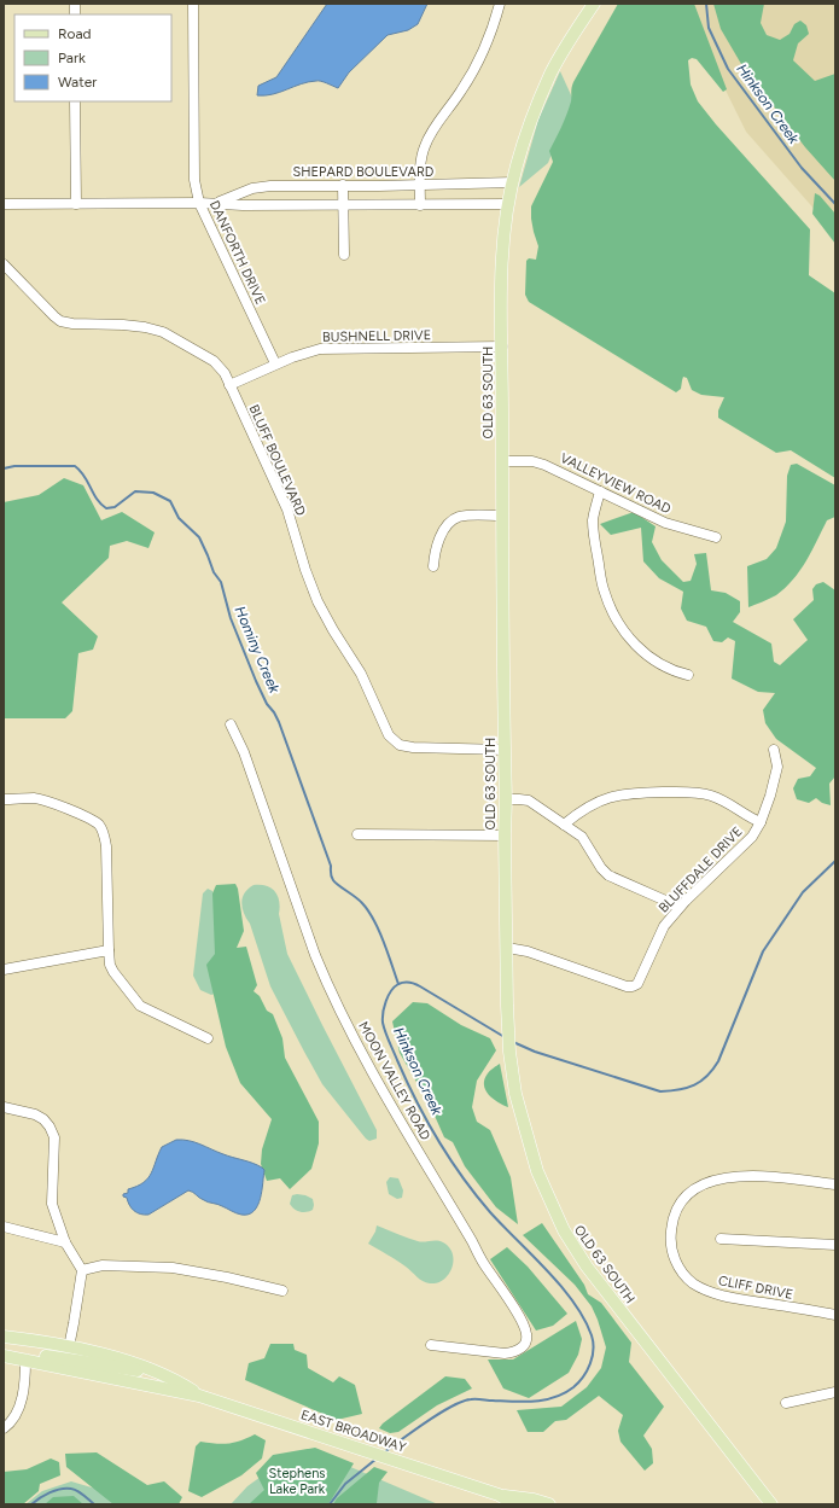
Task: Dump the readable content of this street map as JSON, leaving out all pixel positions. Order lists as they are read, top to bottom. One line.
{"streets":{"main road":["OLD 63 SOUTH","EAST BROADWAY"],"street":["SHEPARD BOULEVARD","DANFORTH DRIVE","BUSHNELL DRIVE","BLUFF BOULEVARD","VALLEYVIEW ROAD","BLUFFDALE DRIVE","MOON VALLEY ROAD","CLIFF DRIVE"]},"crossings":[["SHEPARD BOULEVARD","DANFORTH DRIVE"],["SHEPARD BOULEVARD","OLD 63 SOUTH"],["DANFORTH DRIVE","BUSHNELL DRIVE"],["BUSHNELL DRIVE","OLD 63 SOUTH"],["BUSHNELL DRIVE","BLUFF BOULEVARD"],["OLD 63 SOUTH","BLUFF BOULEVARD"],["OLD 63 SOUTH","VALLEYVIEW ROAD"],["OLD 63 SOUTH","BLUFFDALE DRIVE"]],"water":["Hinkson Creek","Hominy Creek"],"parks":["Stephens Lake Park"],"legend":["Road","Park","Water"]}
